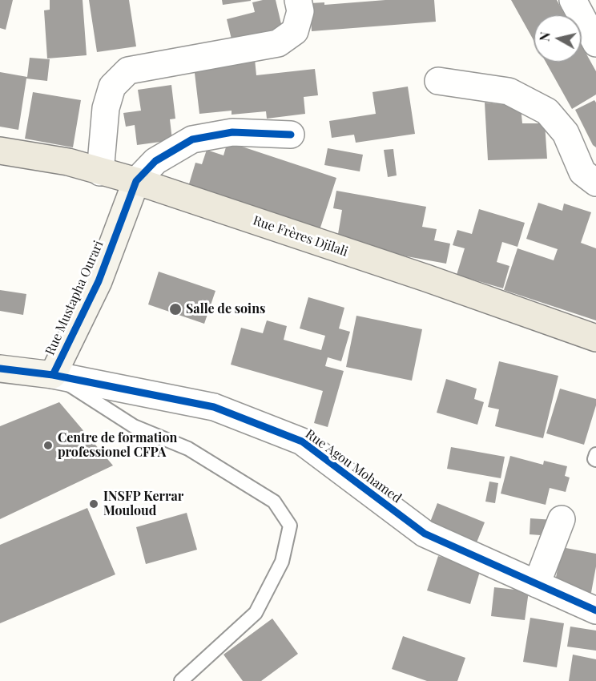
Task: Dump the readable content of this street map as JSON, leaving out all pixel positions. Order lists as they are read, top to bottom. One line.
{"streets":{"main road":["Rue Frères Djilali"],"street":["Rue Mustapha Ourari","Rue Agou Mohamed"]},"crossings":[["Rue Frères Djilali","Rue Mustapha Ourari"],["Rue Mustapha Ourari","Rue Agou Mohamed"]],"places":["Salle de soins","Centre de formation professionel CFPA","INSFP Kerrar Mouloud"],"north":"left"}
